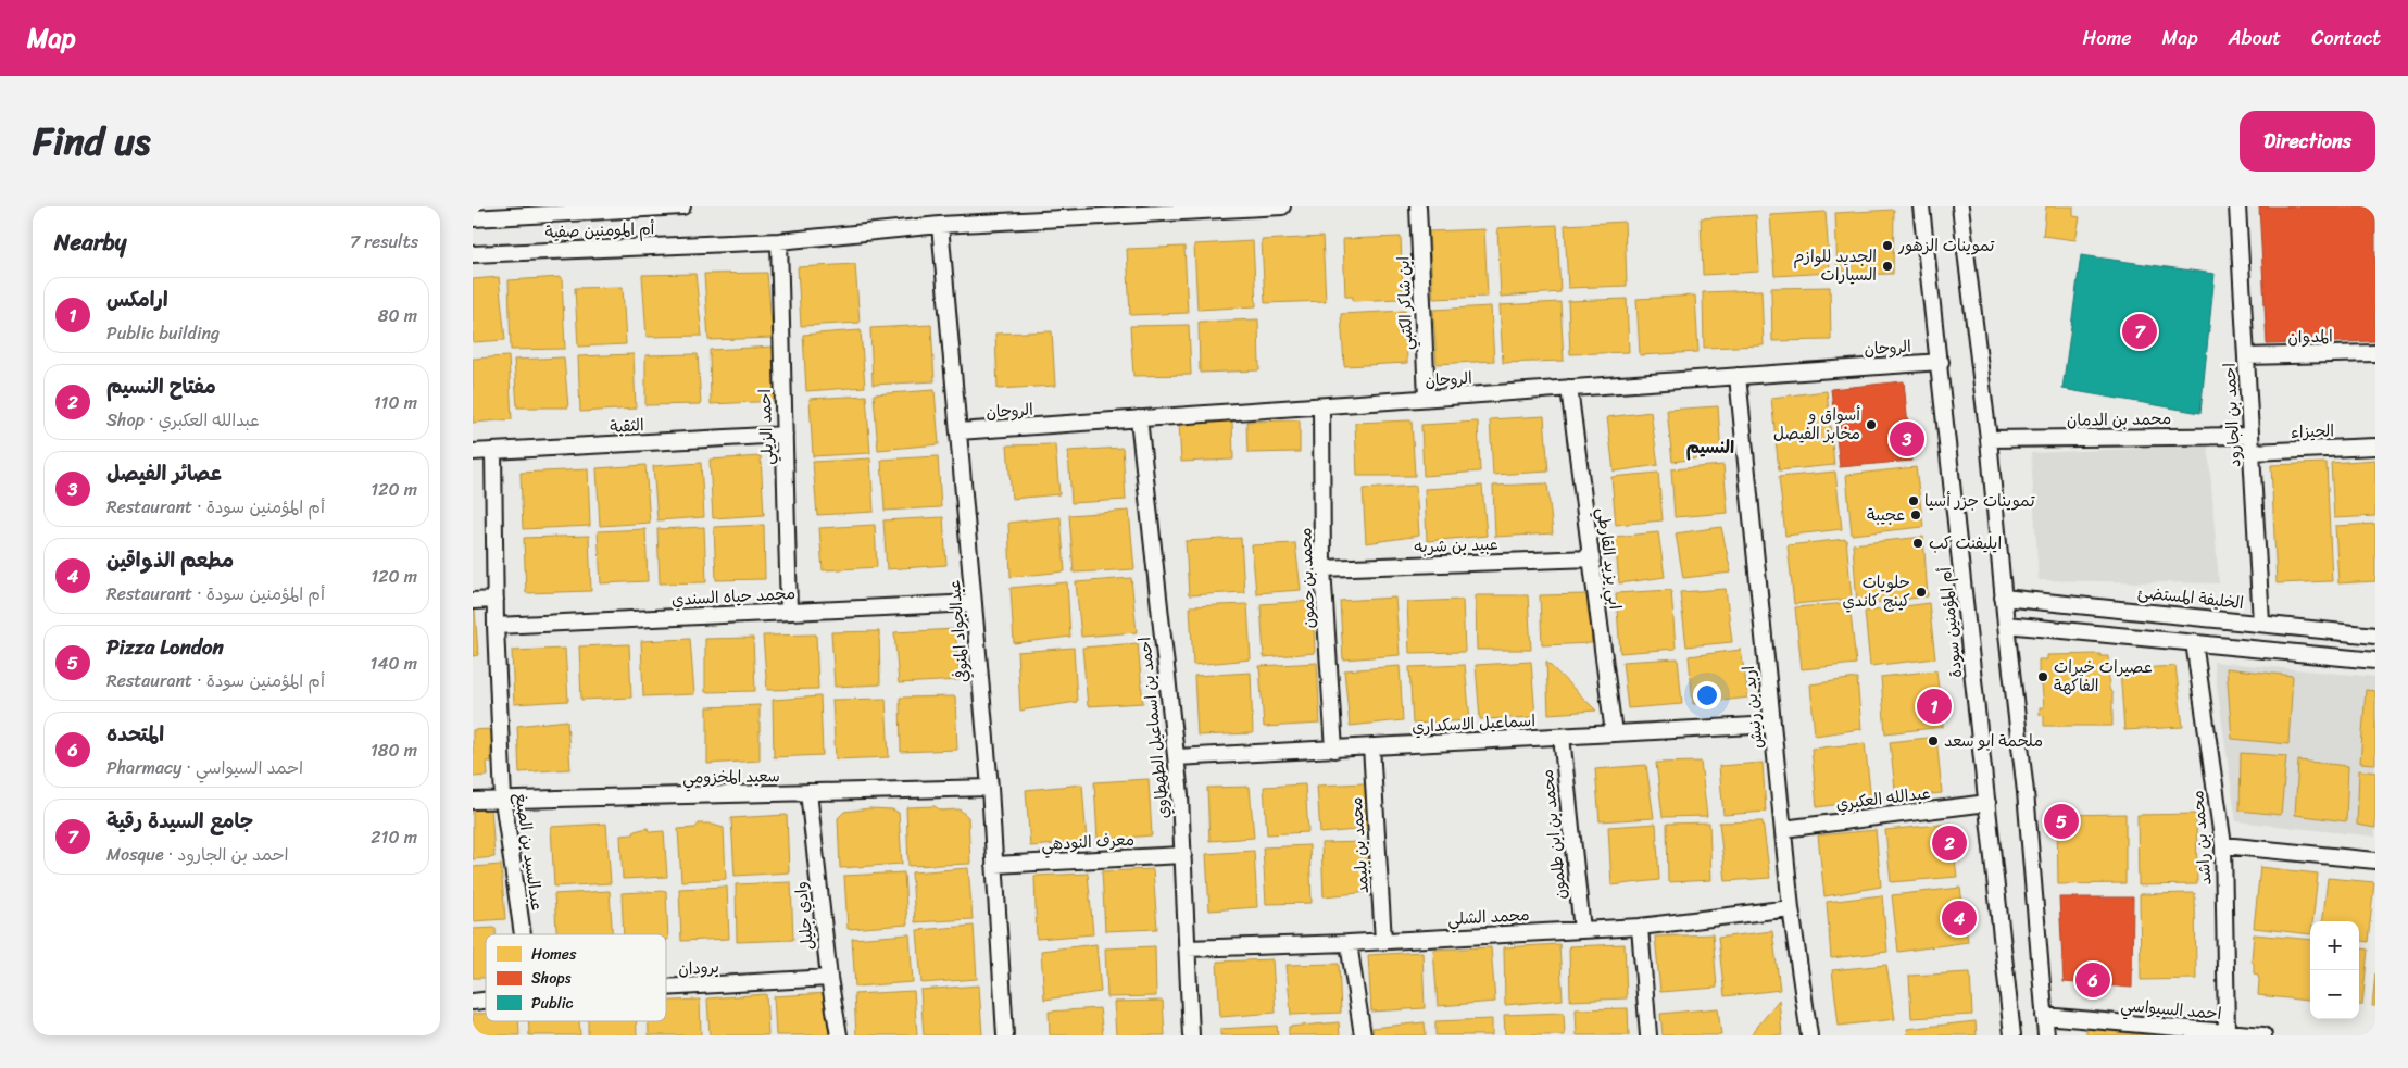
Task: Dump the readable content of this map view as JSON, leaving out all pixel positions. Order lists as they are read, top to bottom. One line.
{"streets":{"street":["أم المومنين صفية","ابن شاكر الكتبي","المدوان","الروحان","احمد بن الجارود","محمد بن الدمان","الثقبة","احمد الزيلي","الحيزاء","عبيد بن شربه","ابي يزيد القارطي","محمد بن حمون","محمد حياه السندي","الخليفة المستضئ","أم المؤمنين سودة","عبدالجواد المنوفي","اربد بن رنيش","اسماعيل الاسكداري","احمد بن اسماعيل الطهطاوي","سعيد المخزومي","عبدالله العكبري","محمد بن ابن طلمون","محمد بن راشد","معرف النودهي","محمد بن بليمد","عبدالسيد بن الصبغ","وادي جليل","محمد الشلي","برودان","احمد السيواسي"]},"crossings":[["أم المومنين صفية","احمد الزيلي"],["أم المومنين صفية","عبدالجواد المنوفي"],["ابن شاكر الكتبي","الروحان"],["المدوان","احمد بن الجارود"],["الروحان","ابي يزيد القارطي"],["الروحان","محمد بن حمون"],["الروحان","أم المؤمنين سودة"],["الروحان","عبدالجواد المنوفي"],["الروحان","اربد بن رنيش"],["الروحان","احمد بن اسماعيل الطهطاوي"],["احمد بن الجارود","محمد بن الدمان"],["احمد بن الجارود","الحيزاء"],["احمد بن الجارود","الخليفة المستضئ"],["الثقبة","احمد الزيلي"],["الثقبة","عبدالسيد بن الصبغ"],["احمد الزيلي","محمد حياه السندي"],["عبيد بن شربه","ابي يزيد القارطي"],["عبيد بن شربه","محمد بن حمون"],["ابي يزيد القارطي","اسماعيل الاسكداري"],["محمد بن حمون","اسماعيل الاسكداري"],["محمد حياه السندي","عبدالجواد المنوفي"],["محمد حياه السندي","عبدالسيد بن الصبغ"],["أم المؤمنين سودة","عبدالله العكبري"],["عبدالجواد المنوفي","سعيد المخزومي"],["عبدالجواد المنوفي","معرف النودهي"],["اربد بن رنيش","اسماعيل الاسكداري"],["اربد بن رنيش","عبدالله العكبري"],["اربد بن رنيش","محمد الشلي"],["اسماعيل الاسكداري","احمد بن اسماعيل الطهطاوي"],["اسماعيل الاسكداري","محمد بن ابن طلمون"],["اسماعيل الاسكداري","محمد بن بليمد"],["احمد بن اسماعيل الطهطاوي","معرف النودهي"],["احمد بن اسماعيل الطهطاوي","محمد الشلي"],["سعيد المخزومي","عبدالسيد بن الصبغ"],["سعيد المخزومي","وادي جليل"],["محمد بن ابن طلمون","محمد الشلي"],["محمد بن راشد","احمد السيواسي"],["محمد بن بليمد","محمد الشلي"],["وادي جليل","برودان"]],"districts":["النسيم"],"places":["تموينات الزهور","الجديد للوازم السيارات","أسواق و مخابز الفيصل","تموينات جزر أسيا","عجيبة","ايليفنت كب","حلويات كينج كاندي","عصيرات خيرات الفاكهة","ملحمة ابو سعد"],"legend":["Homes","Shops","Public"],"page":{"header":"Map","nav":["Home","Map","About","Contact"],"title":"Find us","buttons":"Directions","heading":["Nearby","7 results"],"list":[{"mark":"1","name":"ارامكس","note":"Public building","value":"80 m"},{"mark":"2","name":"مفتاح النسيم","note":"Shop · عبدالله العكبري","value":"110 m"},{"mark":"3","name":"عصائر الفيصل","note":"Restaurant · أم المؤمنين سودة","value":"120 m"},{"mark":"4","name":"مطعم الذواقين","note":"Restaurant · أم المؤمنين سودة","value":"120 m"},{"mark":"5","name":"Pizza London","note":"Restaurant · أم المؤمنين سودة","value":"140 m"},{"mark":"6","name":"المتحده","note":"Pharmacy · احمد السيواسي","value":"180 m"},{"mark":"7","name":"جامع السيدة رقية","note":"Mosque · احمد بن الجارود","value":"210 m"}],"pins":["7","3","1","5","2","4","6"],"map_buttons":["+","−"]}}
